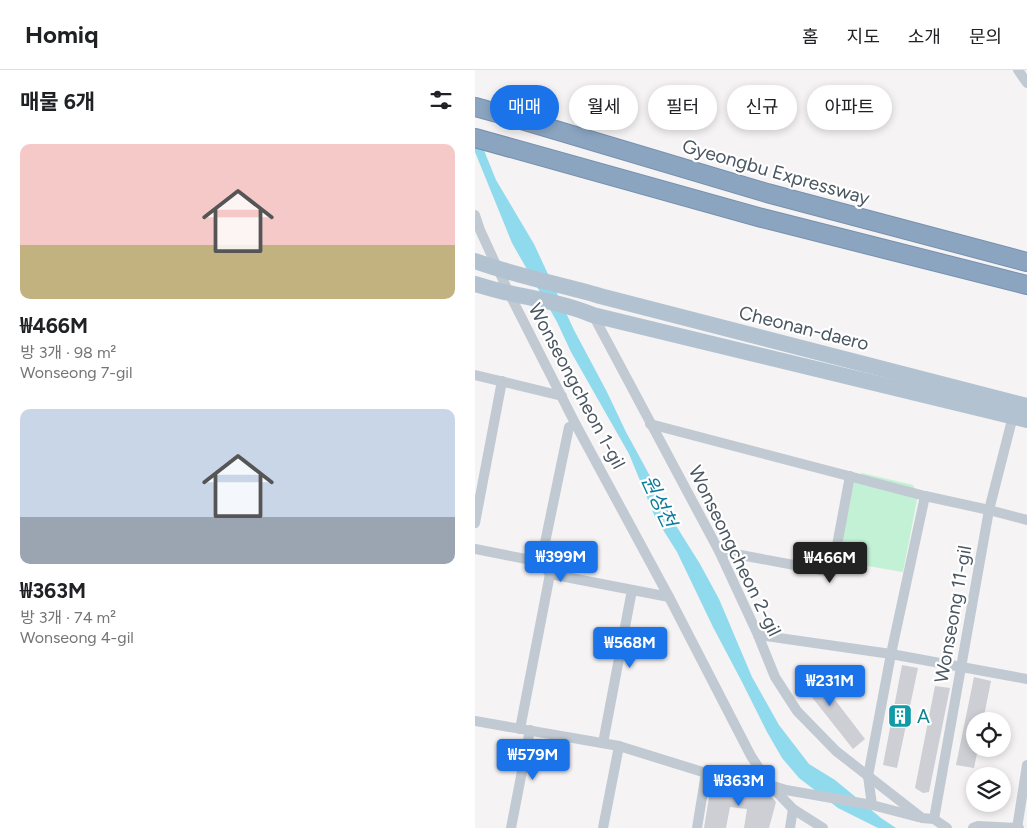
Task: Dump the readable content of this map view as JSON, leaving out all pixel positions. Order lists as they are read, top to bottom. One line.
{"streets":{"highway":["Gyeongbu Expressway"],"main road":["Cheonan-daero"],"street":["Wonseongcheon 1-gil","Wonseongcheon 2-gil","Wonseong 11-gil"]},"crossings":[["Cheonan-daero","Wonseongcheon 1-gil"],["Cheonan-daero","Wonseongcheon 2-gil"],["Cheonan-daero","Wonseong 11-gil"]],"water":["원성천"],"places":{"building":["A"]},"page":{"header":"Homiq","nav":["홈","지도","소개","문의"],"heading":"매물 6개","chip":["매매","월세","필터","신규","아파트"],"list":[{"name":"₩466M","note":"방 3개 · 98 m² · Wonseong 7-gil"},{"name":"₩363M","note":"방 3개 · 74 m² · Wonseong 4-gil"}],"price":["₩399M","₩466M","₩568M","₩231M","₩579M","₩363M"]}}
